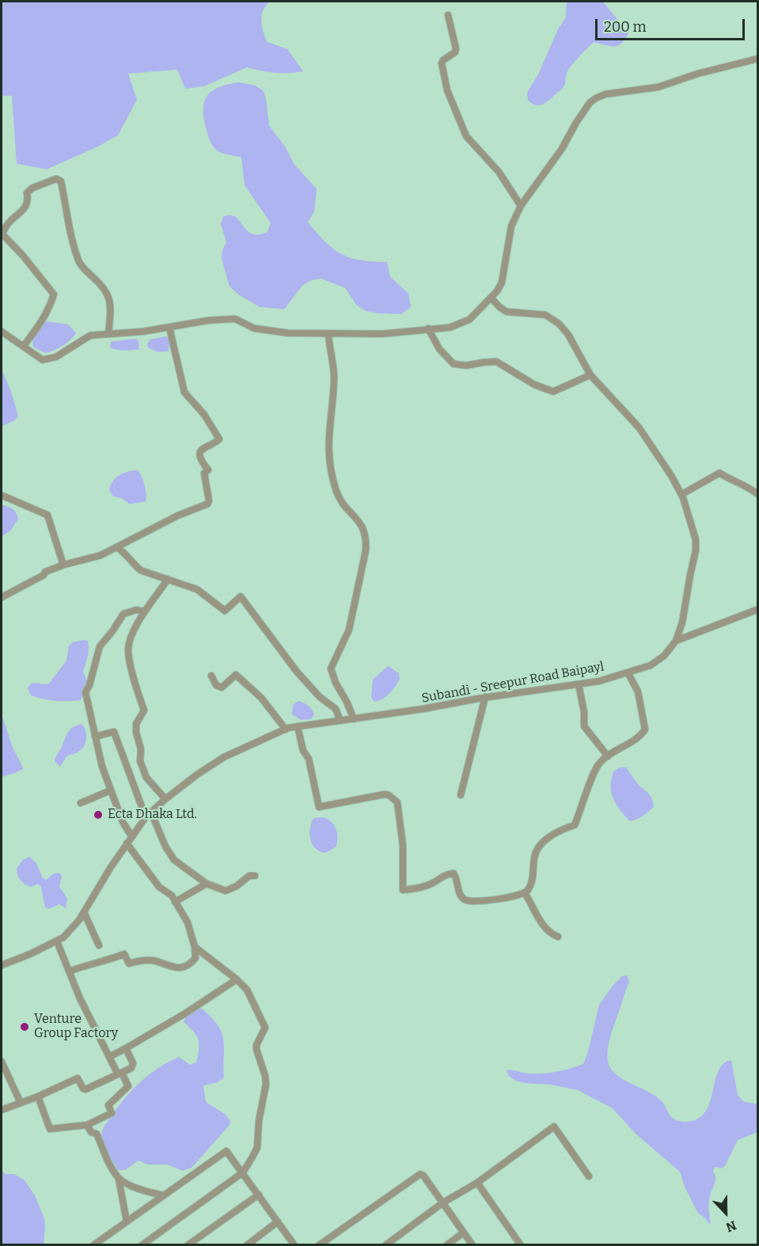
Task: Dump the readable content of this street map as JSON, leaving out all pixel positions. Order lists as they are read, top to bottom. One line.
{"streets":{"street":["Subandi - Sreepur Road Baipayl"]},"places":["Ecta Dhaka Ltd.","Venture Group Factory"],"scale_bar":"200 m","north":"bottom"}
